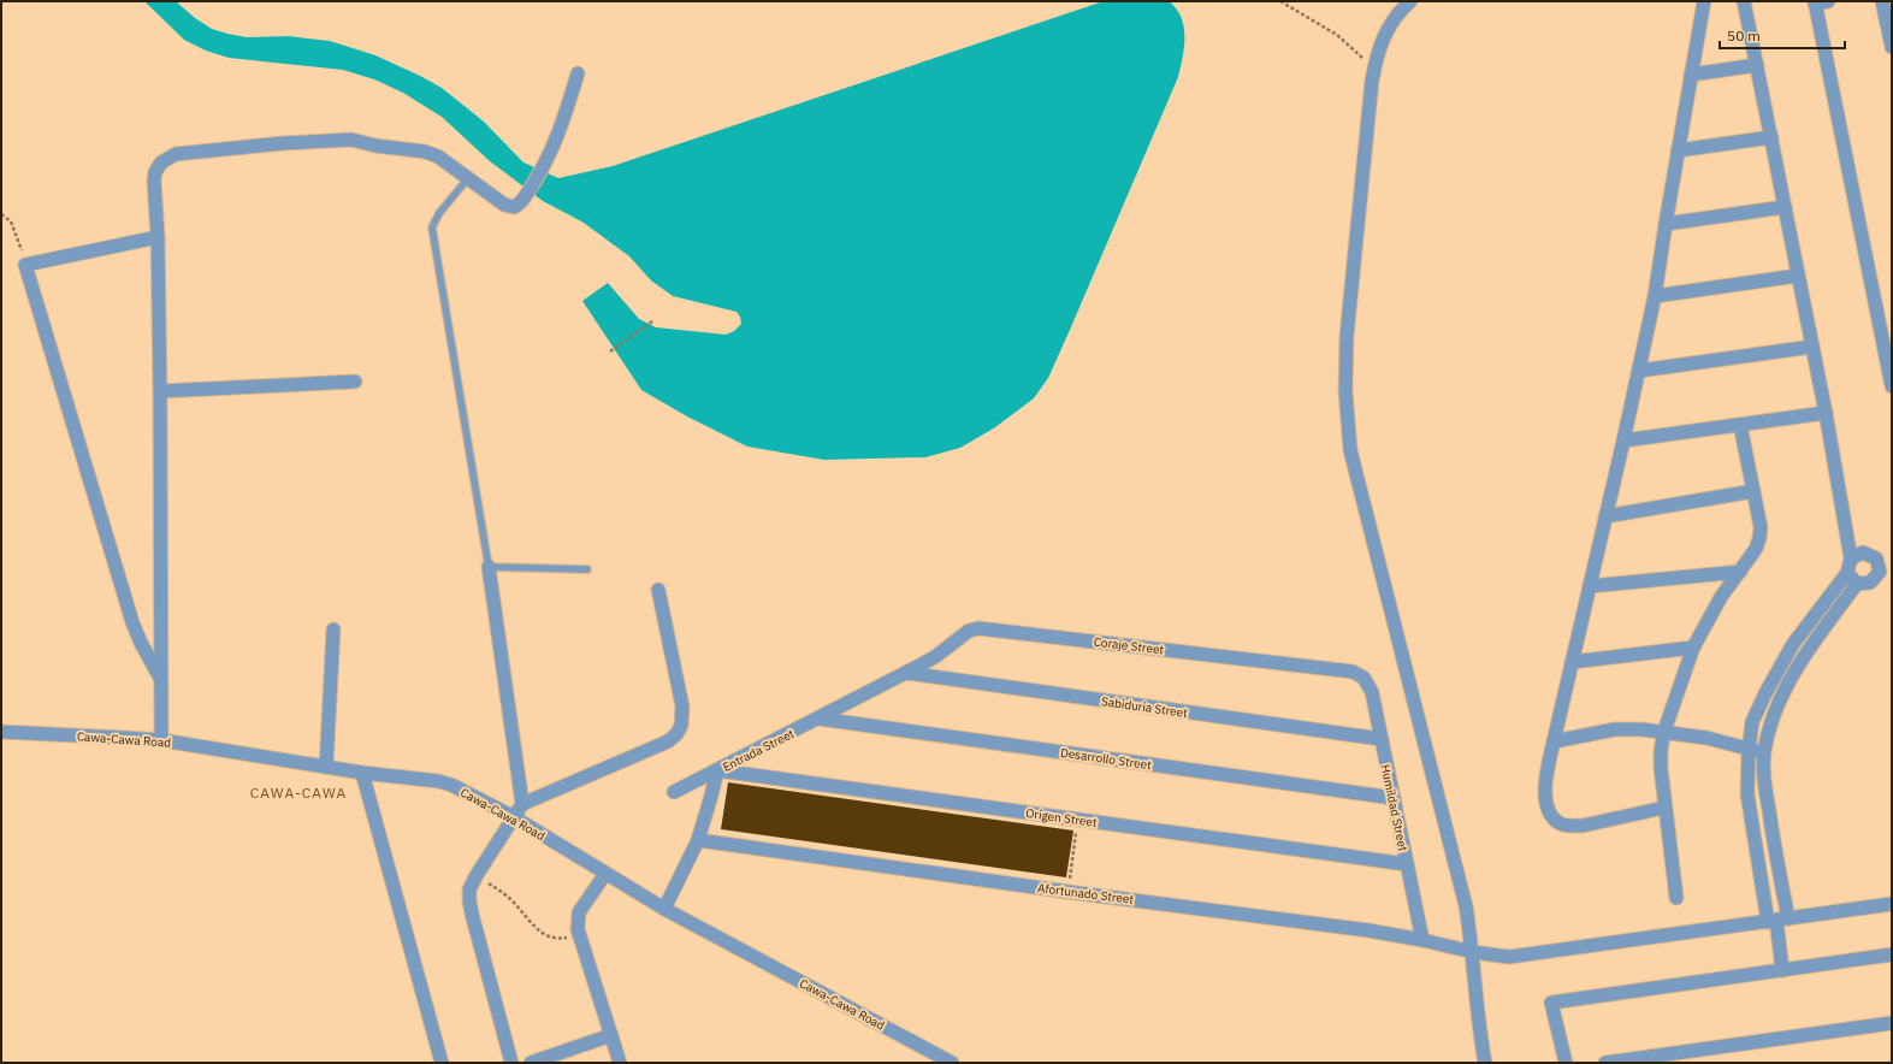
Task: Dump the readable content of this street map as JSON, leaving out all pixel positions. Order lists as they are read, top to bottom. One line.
{"streets":{"street":["Coraje Street","Sabiduria Street","Cawa-Cawa Road","Entrada Street","Desarrollo Street","Humildad Street","Origen Street","Afortunado Street"]},"crossings":[["Coraje Street","Sabiduria Street"],["Coraje Street","Entrada Street"],["Coraje Street","Humildad Street"],["Sabiduria Street","Entrada Street"],["Sabiduria Street","Humildad Street"],["Cawa-Cawa Road","Entrada Street"],["Entrada Street","Desarrollo Street"],["Entrada Street","Origen Street"],["Entrada Street","Afortunado Street"],["Desarrollo Street","Humildad Street"],["Humildad Street","Origen Street"],["Humildad Street","Afortunado Street"]],"districts":["CAWA-CAWA"],"scale_bar":"50 m"}
